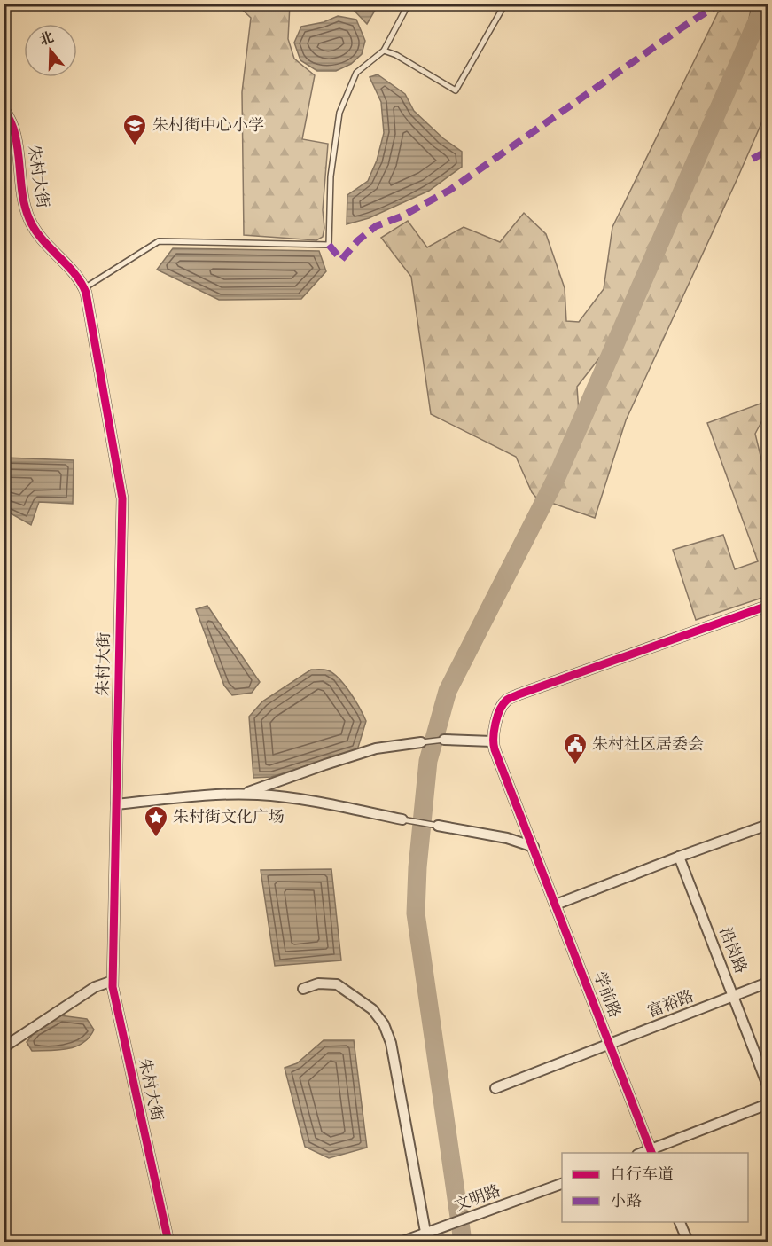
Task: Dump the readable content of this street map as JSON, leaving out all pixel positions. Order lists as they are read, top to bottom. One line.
{"streets":{"street":["朱村大街","沿岗路","学前路","富裕路","文明路"]},"crossings":[["沿岗路","富裕路"],["学前路","富裕路"]],"places":{"school or university":["朱村街中心小学"],"public building":["朱村社区居委会"],"place":["朱村街文化广场"]},"legend":["自行车道","小路"],"north":"top"}
